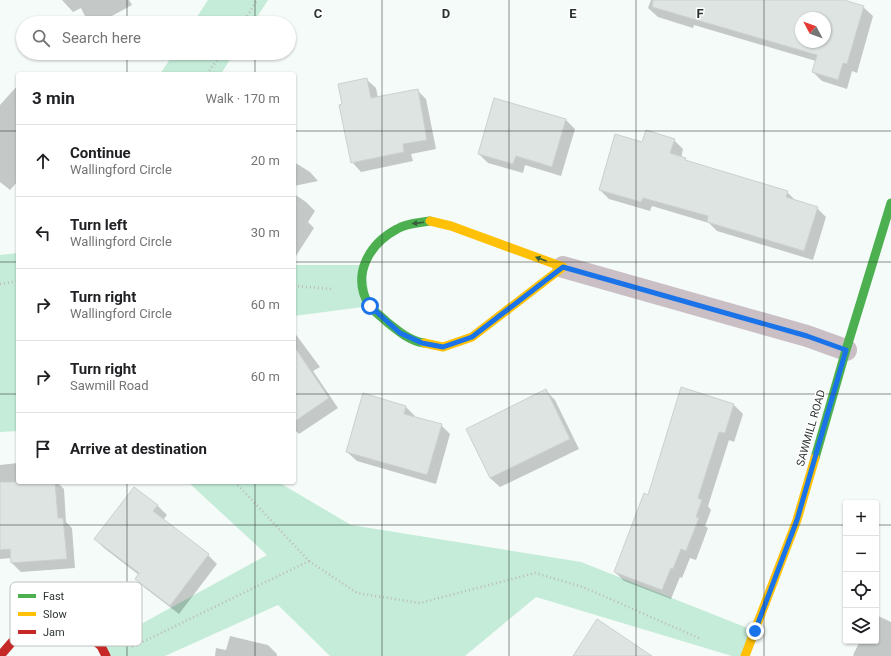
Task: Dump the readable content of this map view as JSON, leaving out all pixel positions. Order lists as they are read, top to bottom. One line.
{"streets":{"street":["SAWMILL ROAD"]},"legend":["Fast","Slow","Jam"],"north":"top left","page":{"search":"Search here","heading":["3 min","Walk · 170 m"],"list":[["Continue","Wallingford Circle","20 m"],["Turn left","Wallingford Circle","30 m"],["Turn right","Wallingford Circle","60 m"],["Turn right","Sawmill Road","60 m"],"Arrive at destination"],"map_buttons":["+","−"]},"grid":{"columns":["C","D","E","F"]}}
